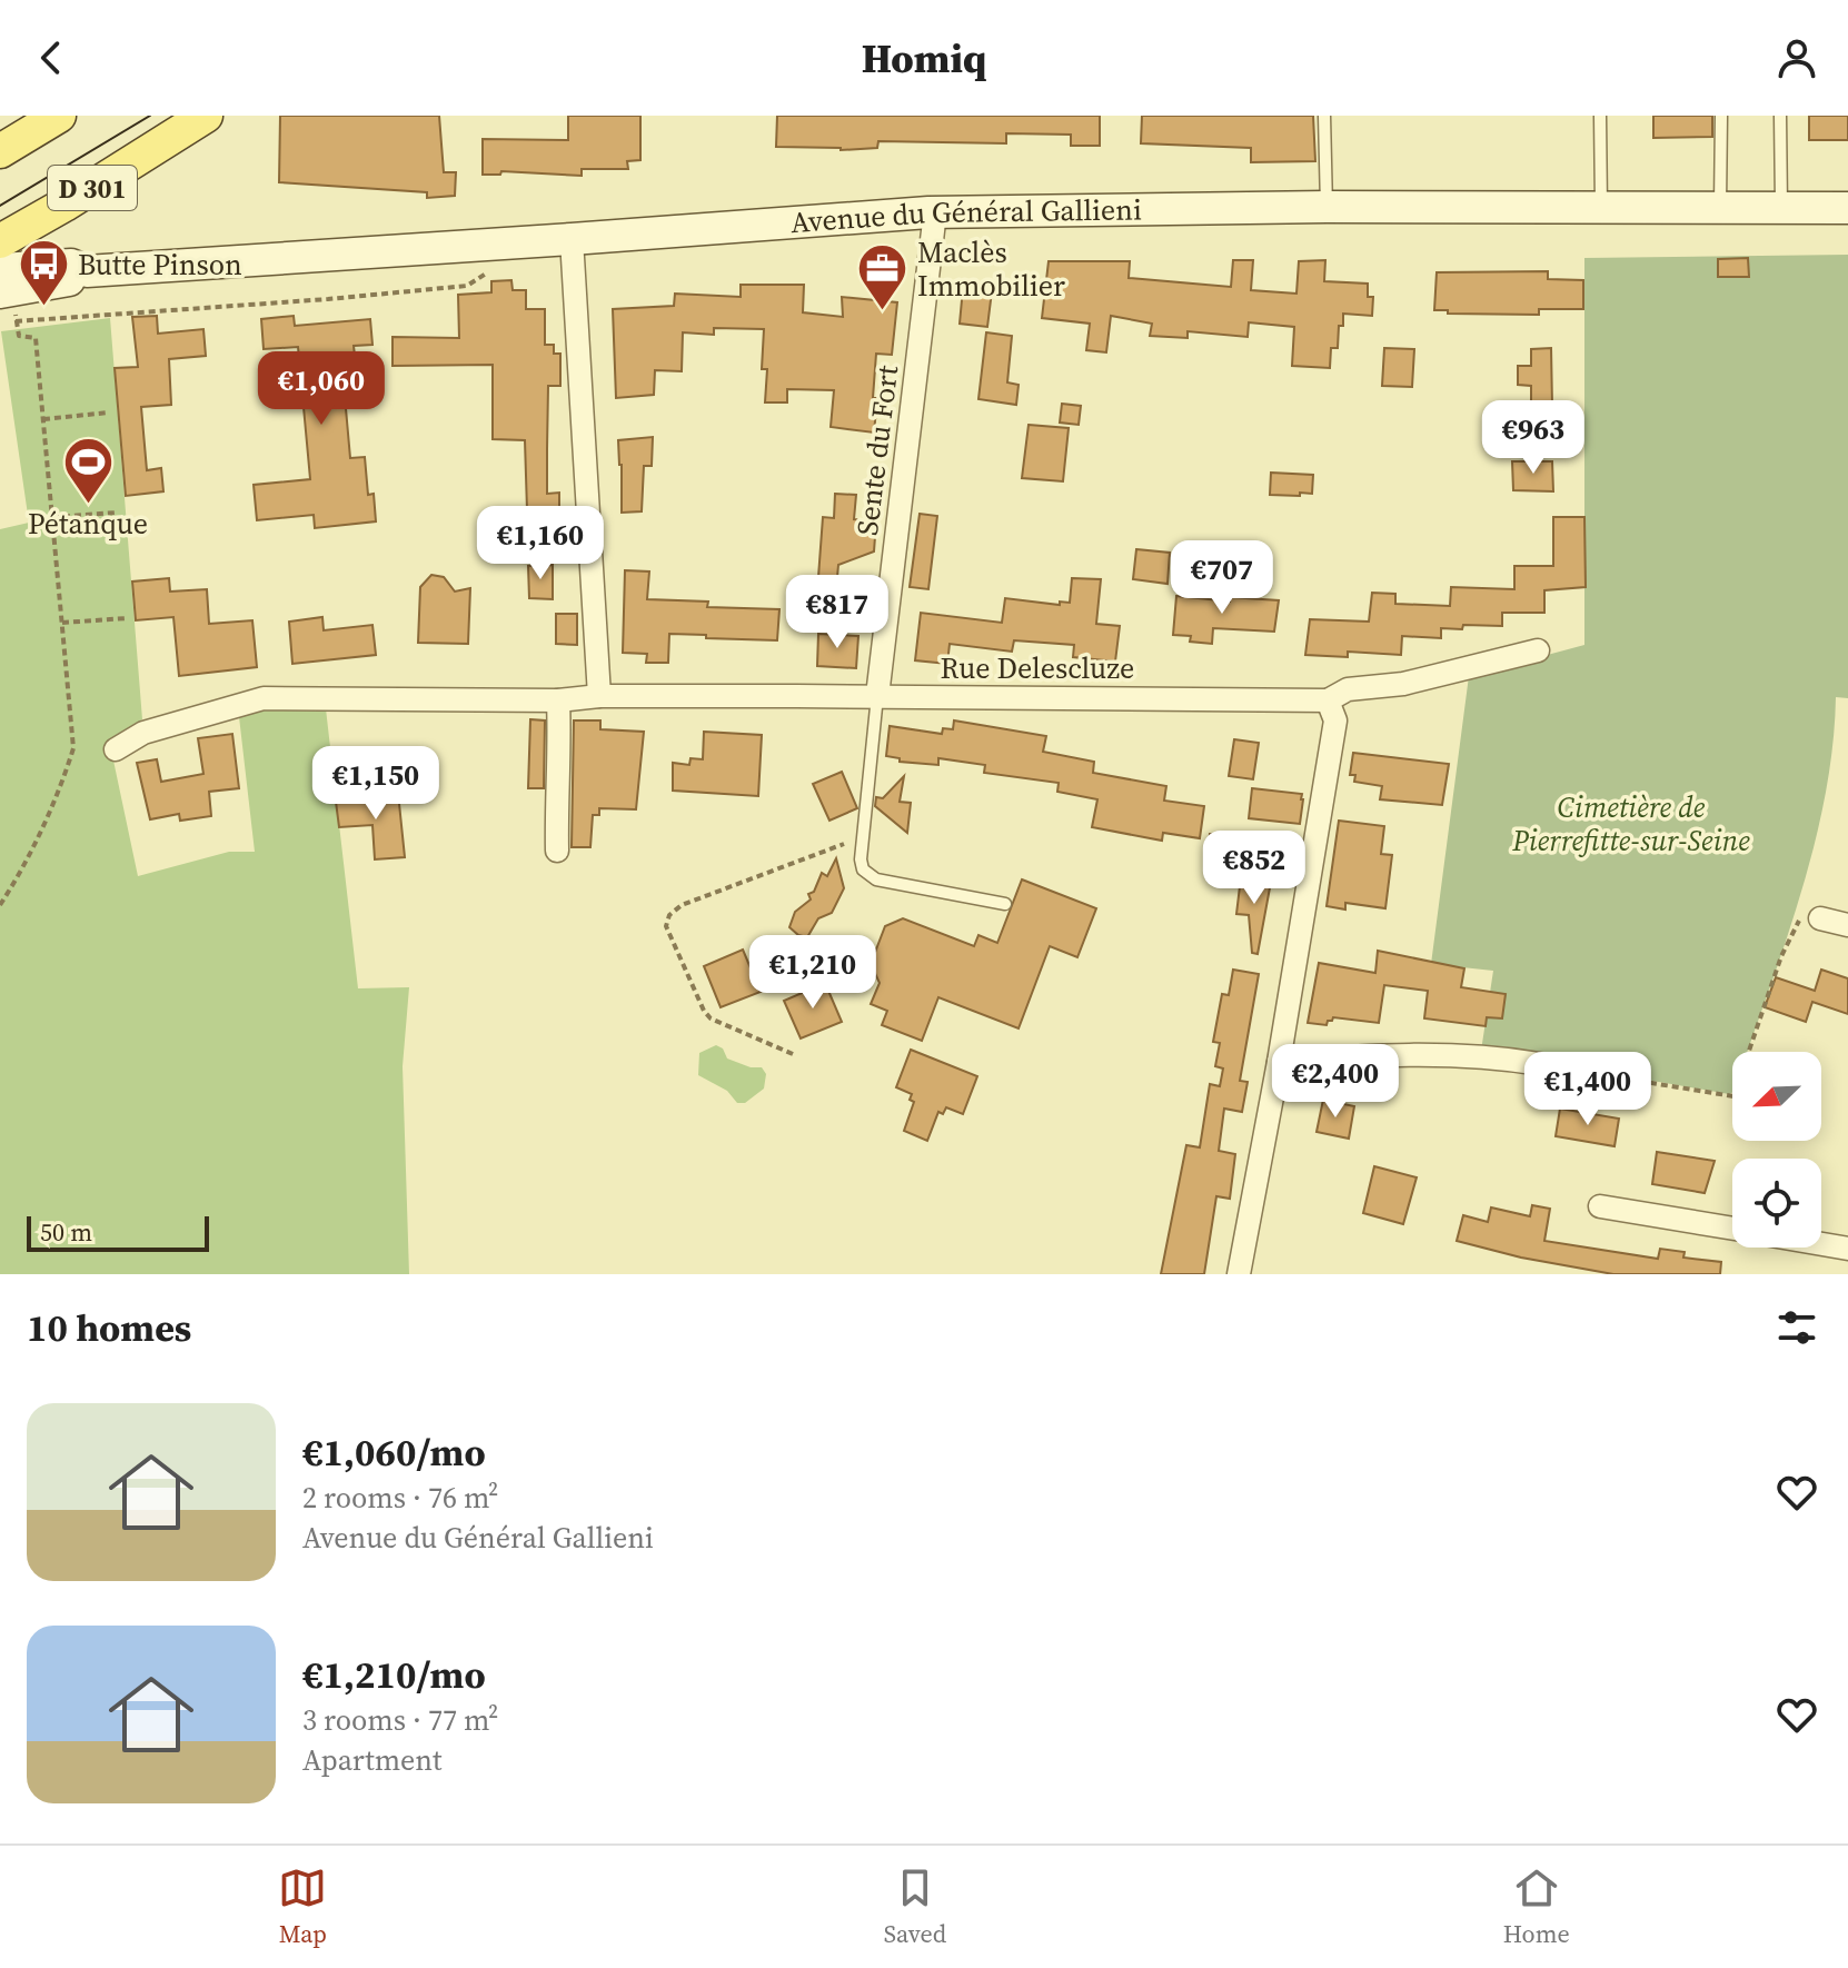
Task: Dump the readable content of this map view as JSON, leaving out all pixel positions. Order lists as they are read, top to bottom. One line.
{"streets":{"main road":["D 301"],"street":["Avenue du Général Gallieni","Sente du Fort","Rue Delescluze"]},"crossings":[["Avenue du Général Gallieni","Sente du Fort"],["Sente du Fort","Rue Delescluze"]],"parks":["Cimetière de Pierrefitte-sur-Seine"],"places":{"bus stop":["Butte Pinson"],"office":["Maclès Immobilier"],"sports":["Pétanque"]},"scale_bar":"50 m","north":"bottom left","page":{"header":"Homiq","price":["€1,060","€963","€1,160","€707","€817","€1,150","€852","€1,210","€2,400","€1,400"],"scale":"50 m","heading":"10 homes","list":[{"name":"€1,060/mo","note":"2 rooms · 76 m² · Avenue du Général Gallieni"},{"name":"€1,210/mo","note":"3 rooms · 77 m² · Apartment"}],"tabs":["Map","Saved","Home"]}}
